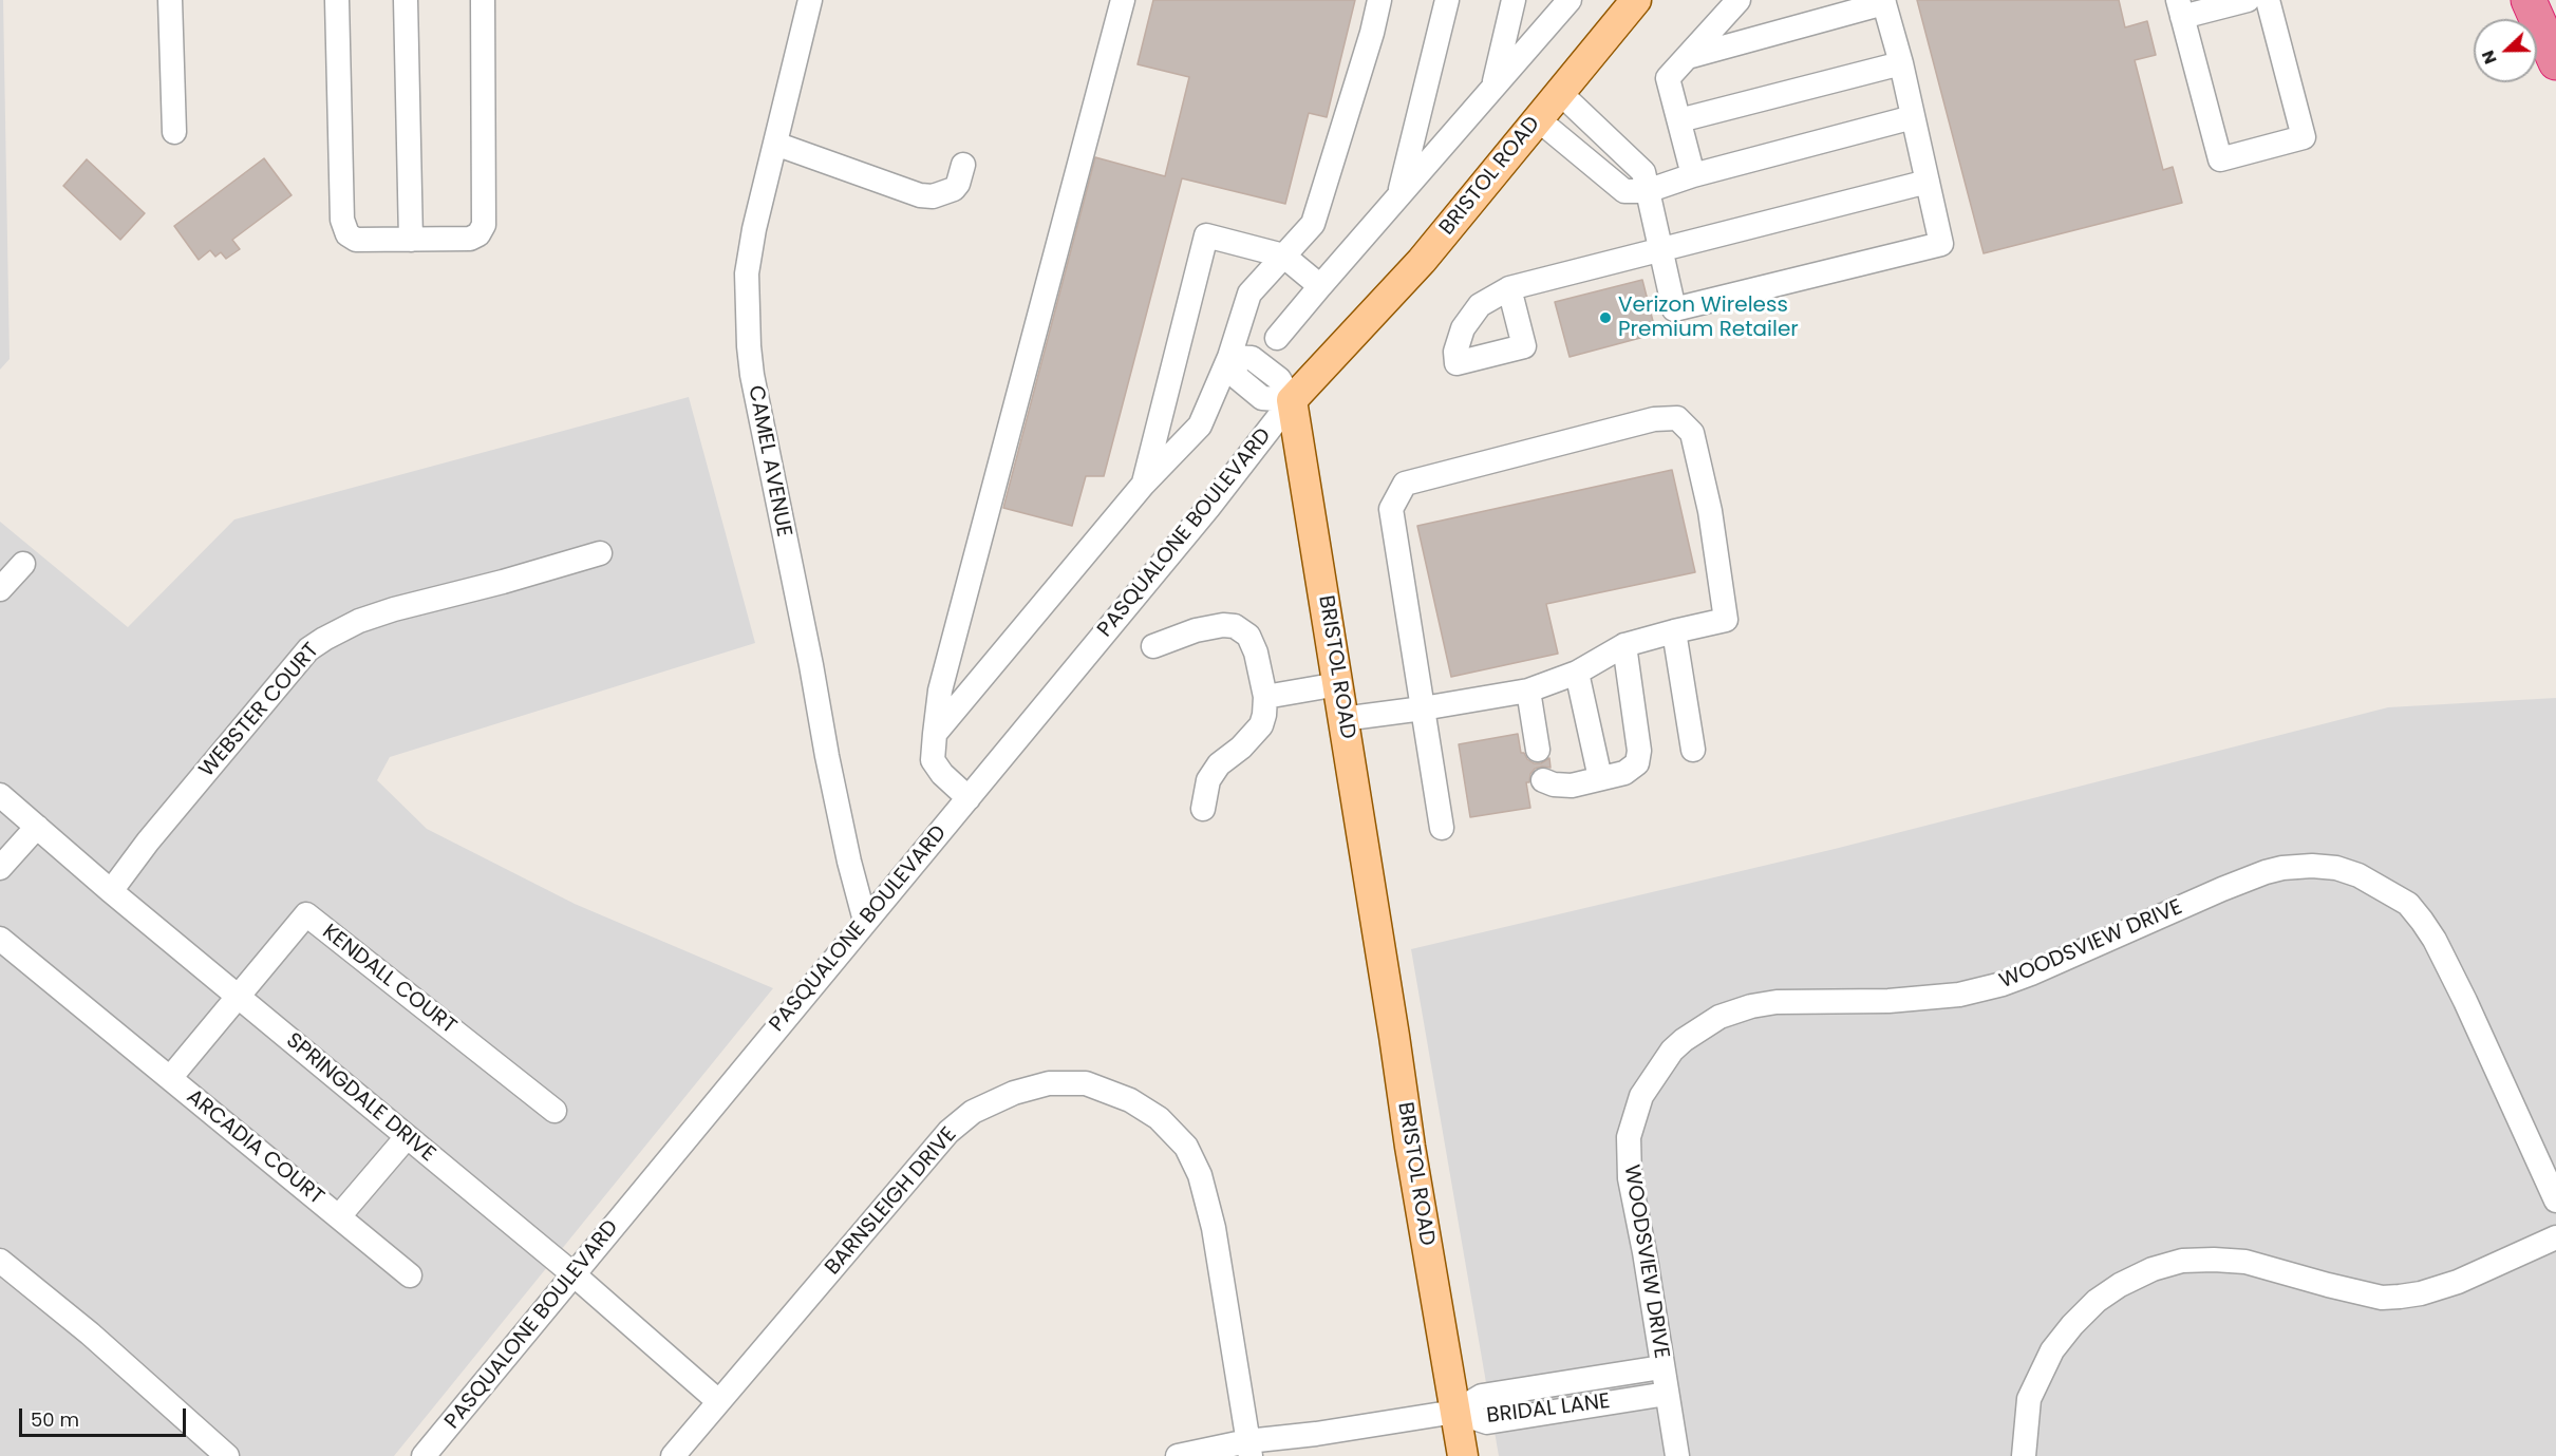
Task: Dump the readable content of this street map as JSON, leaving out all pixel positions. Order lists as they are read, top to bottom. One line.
{"streets":{"main road":["BRISTOL ROAD"],"street":["CAMEL AVENUE","PASQUALONE BOULEVARD","WEBSTER COURT","WOODSVIEW DRIVE","KENDALL COURT","SPRINGDALE DRIVE","ARCADIA COURT","BARNSLEIGH DRIVE","BRIDAL LANE"]},"crossings":[["BRISTOL ROAD","PASQUALONE BOULEVARD"],["BRISTOL ROAD","BRIDAL LANE"],["CAMEL AVENUE","PASQUALONE BOULEVARD"],["PASQUALONE BOULEVARD","SPRINGDALE DRIVE"],["WEBSTER COURT","SPRINGDALE DRIVE"],["WOODSVIEW DRIVE","BRIDAL LANE"],["KENDALL COURT","SPRINGDALE DRIVE"],["KENDALL COURT","ARCADIA COURT"],["SPRINGDALE DRIVE","ARCADIA COURT"],["SPRINGDALE DRIVE","BARNSLEIGH DRIVE"]],"places":["Verizon Wireless Premium Retailer"],"scale_bar":"50 m","north":"left"}
